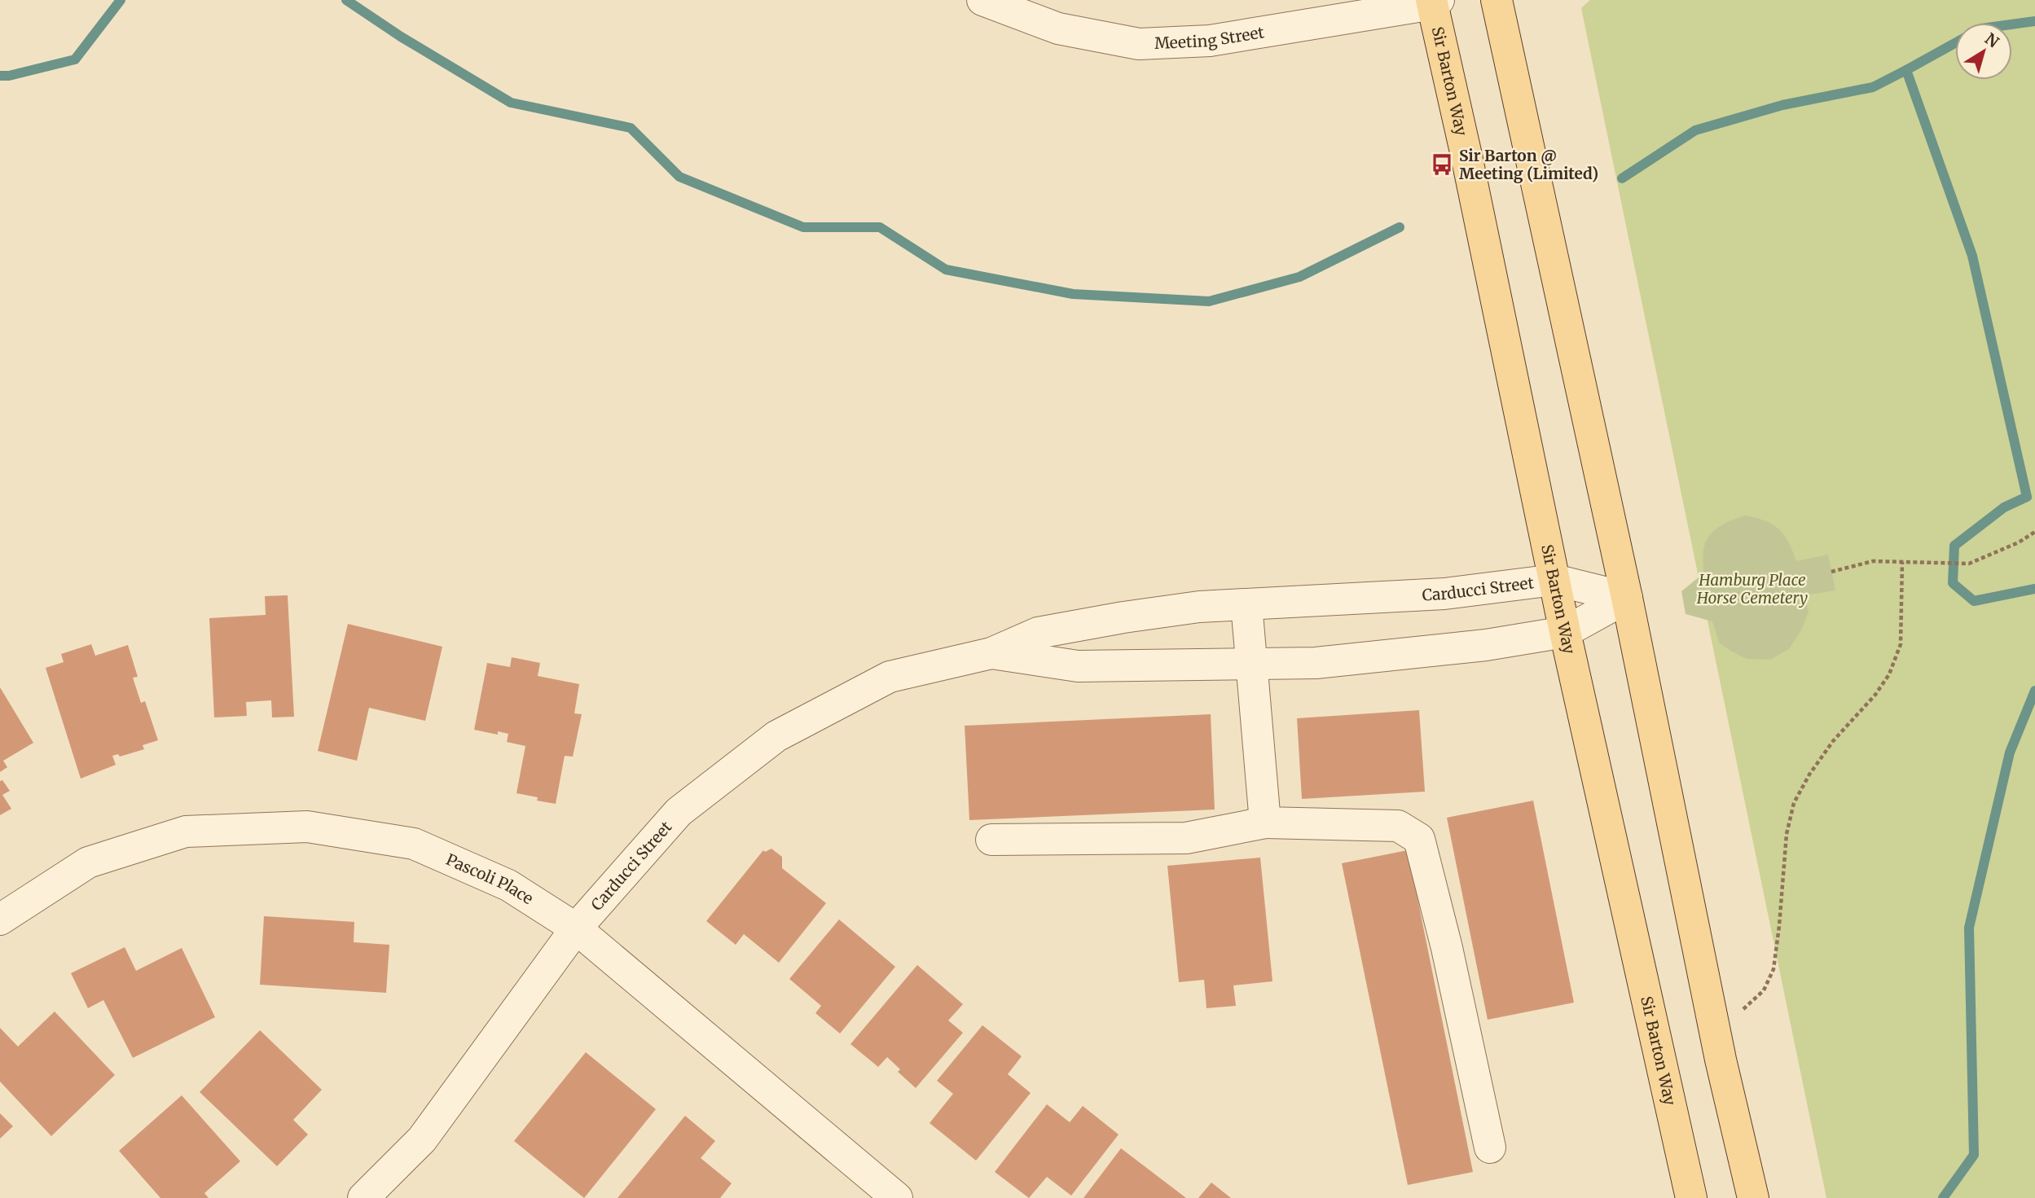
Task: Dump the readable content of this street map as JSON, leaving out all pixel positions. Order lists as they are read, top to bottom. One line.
{"streets":{"main road":["Sir Barton Way"],"street":["Meeting Street","Carducci Street","Pascoli Place"]},"crossings":[["Meeting Street","Sir Barton Way"],["Sir Barton Way","Carducci Street"],["Carducci Street","Pascoli Place"]],"parks":["Hamburg Place Horse Cemetery"],"places":{"bus stop":["Sir Barton @ Meeting (Limited)"]},"north":"top right"}
